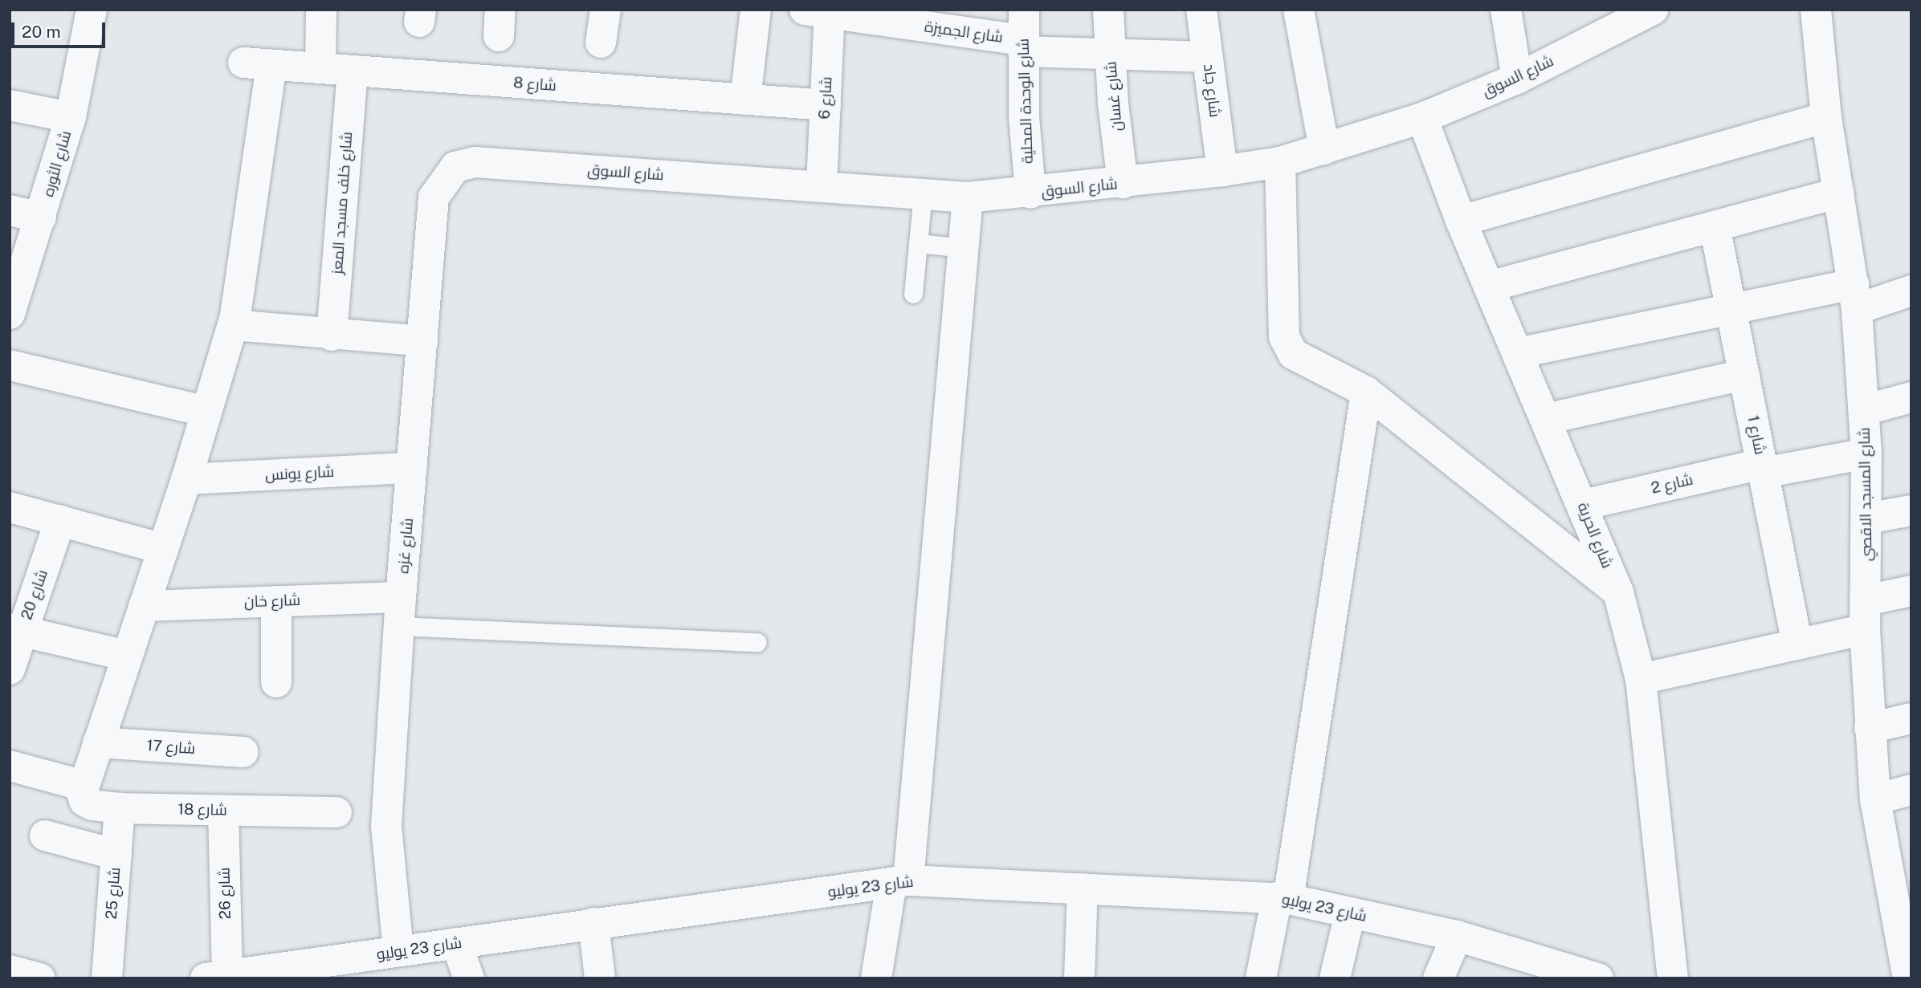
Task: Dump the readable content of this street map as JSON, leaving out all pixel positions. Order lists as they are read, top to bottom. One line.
{"streets":{"street":["شارع الجميزة","شارع السوق","شارع 8","شارع جاد","شارع غسان","شارع 6","شارع الوحدة المحلية","شارع الثوره","شارع خلف مسجد المعز","شارع 1","شارع يونس","شارع 2","شارع المسجد الاقصي","شارع الحرية","شارع غزه","شارع 20","شارع خان","شارع 17","شارع 18","شارع 23 يوليو","شارع 25","شارع 26"]},"crossings":[["شارع الجميزة","شارع جاد"],["شارع الجميزة","شارع غسان"],["شارع الجميزة","شارع 6"],["شارع الجميزة","شارع الوحدة المحلية"],["شارع السوق","شارع جاد"],["شارع السوق","شارع غسان"],["شارع السوق","شارع 6"],["شارع السوق","شارع الوحدة المحلية"],["شارع السوق","شارع الحرية"],["شارع السوق","شارع غزه"],["شارع 8","شارع 6"],["شارع 8","شارع خلف مسجد المعز"],["شارع 1","شارع 2"],["شارع يونس","شارع غزه"],["شارع 2","شارع المسجد الاقصي"],["شارع 2","شارع الحرية"],["شارع غزه","شارع خان"],["شارع غزه","شارع 23 يوليو"],["شارع 18","شارع 25"],["شارع 18","شارع 26"],["شارع 23 يوليو","شارع 26"]],"scale_bar":"20 m"}
